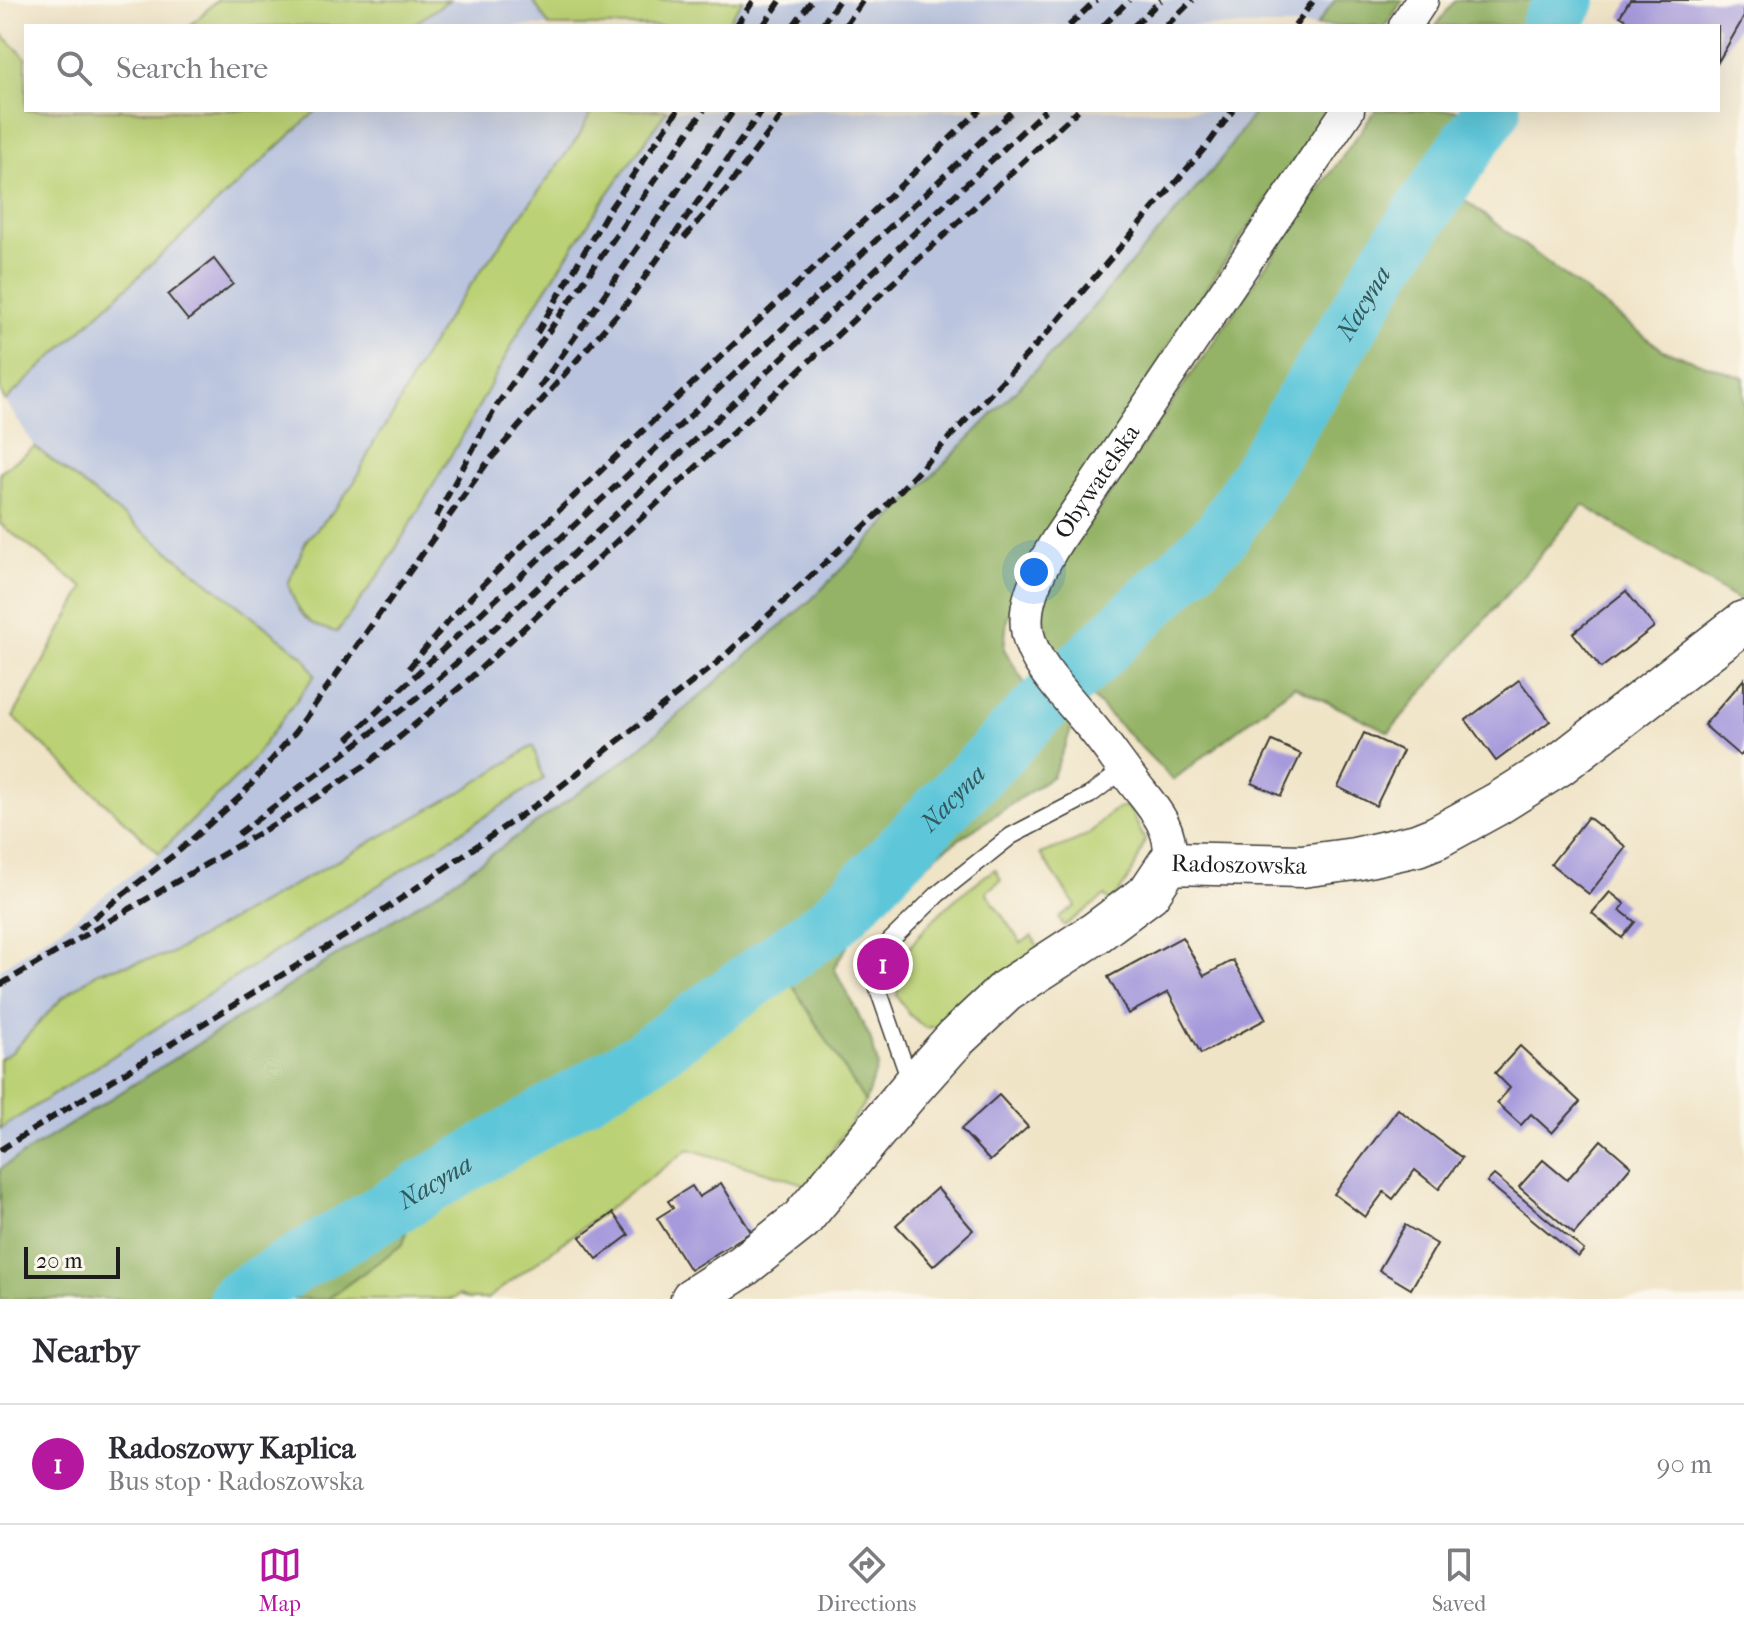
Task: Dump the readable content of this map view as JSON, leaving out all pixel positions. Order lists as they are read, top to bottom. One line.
{"streets":{"street":["Obywatelska","Radoszowska"]},"crossings":[["Obywatelska","Radoszowska"]],"water":["Nacyna"],"scale_bar":"20 m","page":{"search":"Search here","pins":"1","scale":"20 m","heading":"Nearby","list":[{"mark":"1","name":"Radoszowy Kaplica","note":"Bus stop · Radoszowska","value":"90 m"}],"nav":["Map","Directions","Saved"]}}
